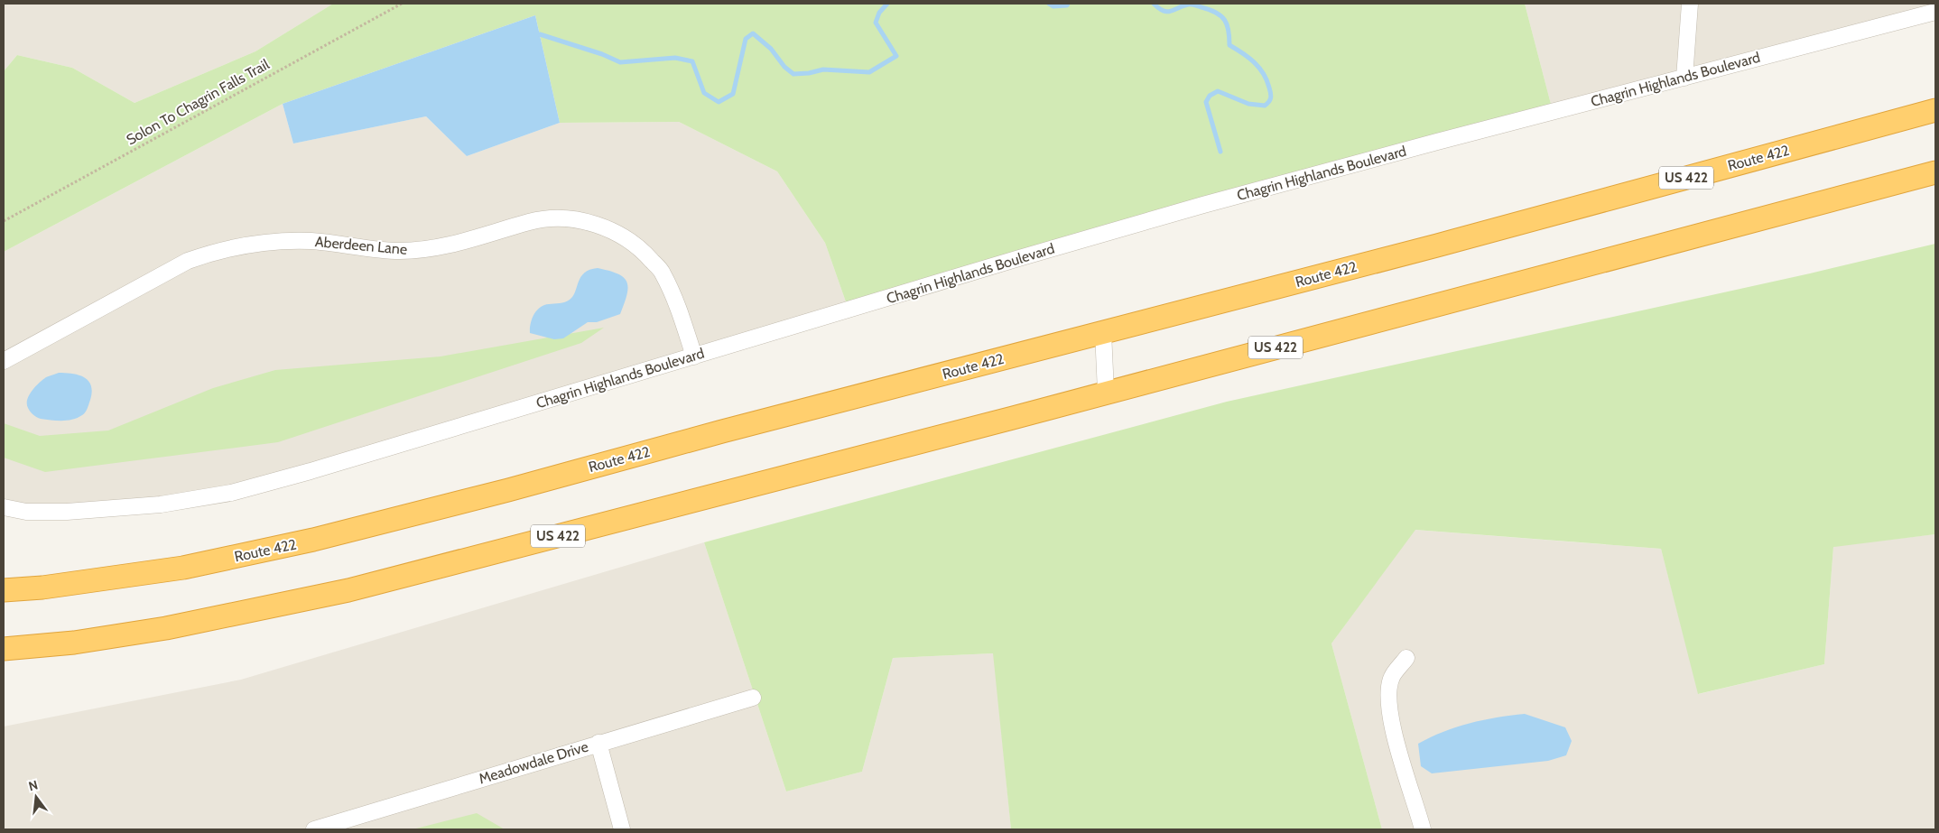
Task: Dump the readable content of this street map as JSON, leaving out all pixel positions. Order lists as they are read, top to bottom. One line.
{"streets":{"highway":["Route 422","US 422"],"street":["Chagrin Highlands Boulevard","Aberdeen Lane","Meadowdale Drive"],"path":["Solon To Chagrin Falls Trail"]},"crossings":[["Chagrin Highlands Boulevard","Aberdeen Lane"]],"north":"top"}
